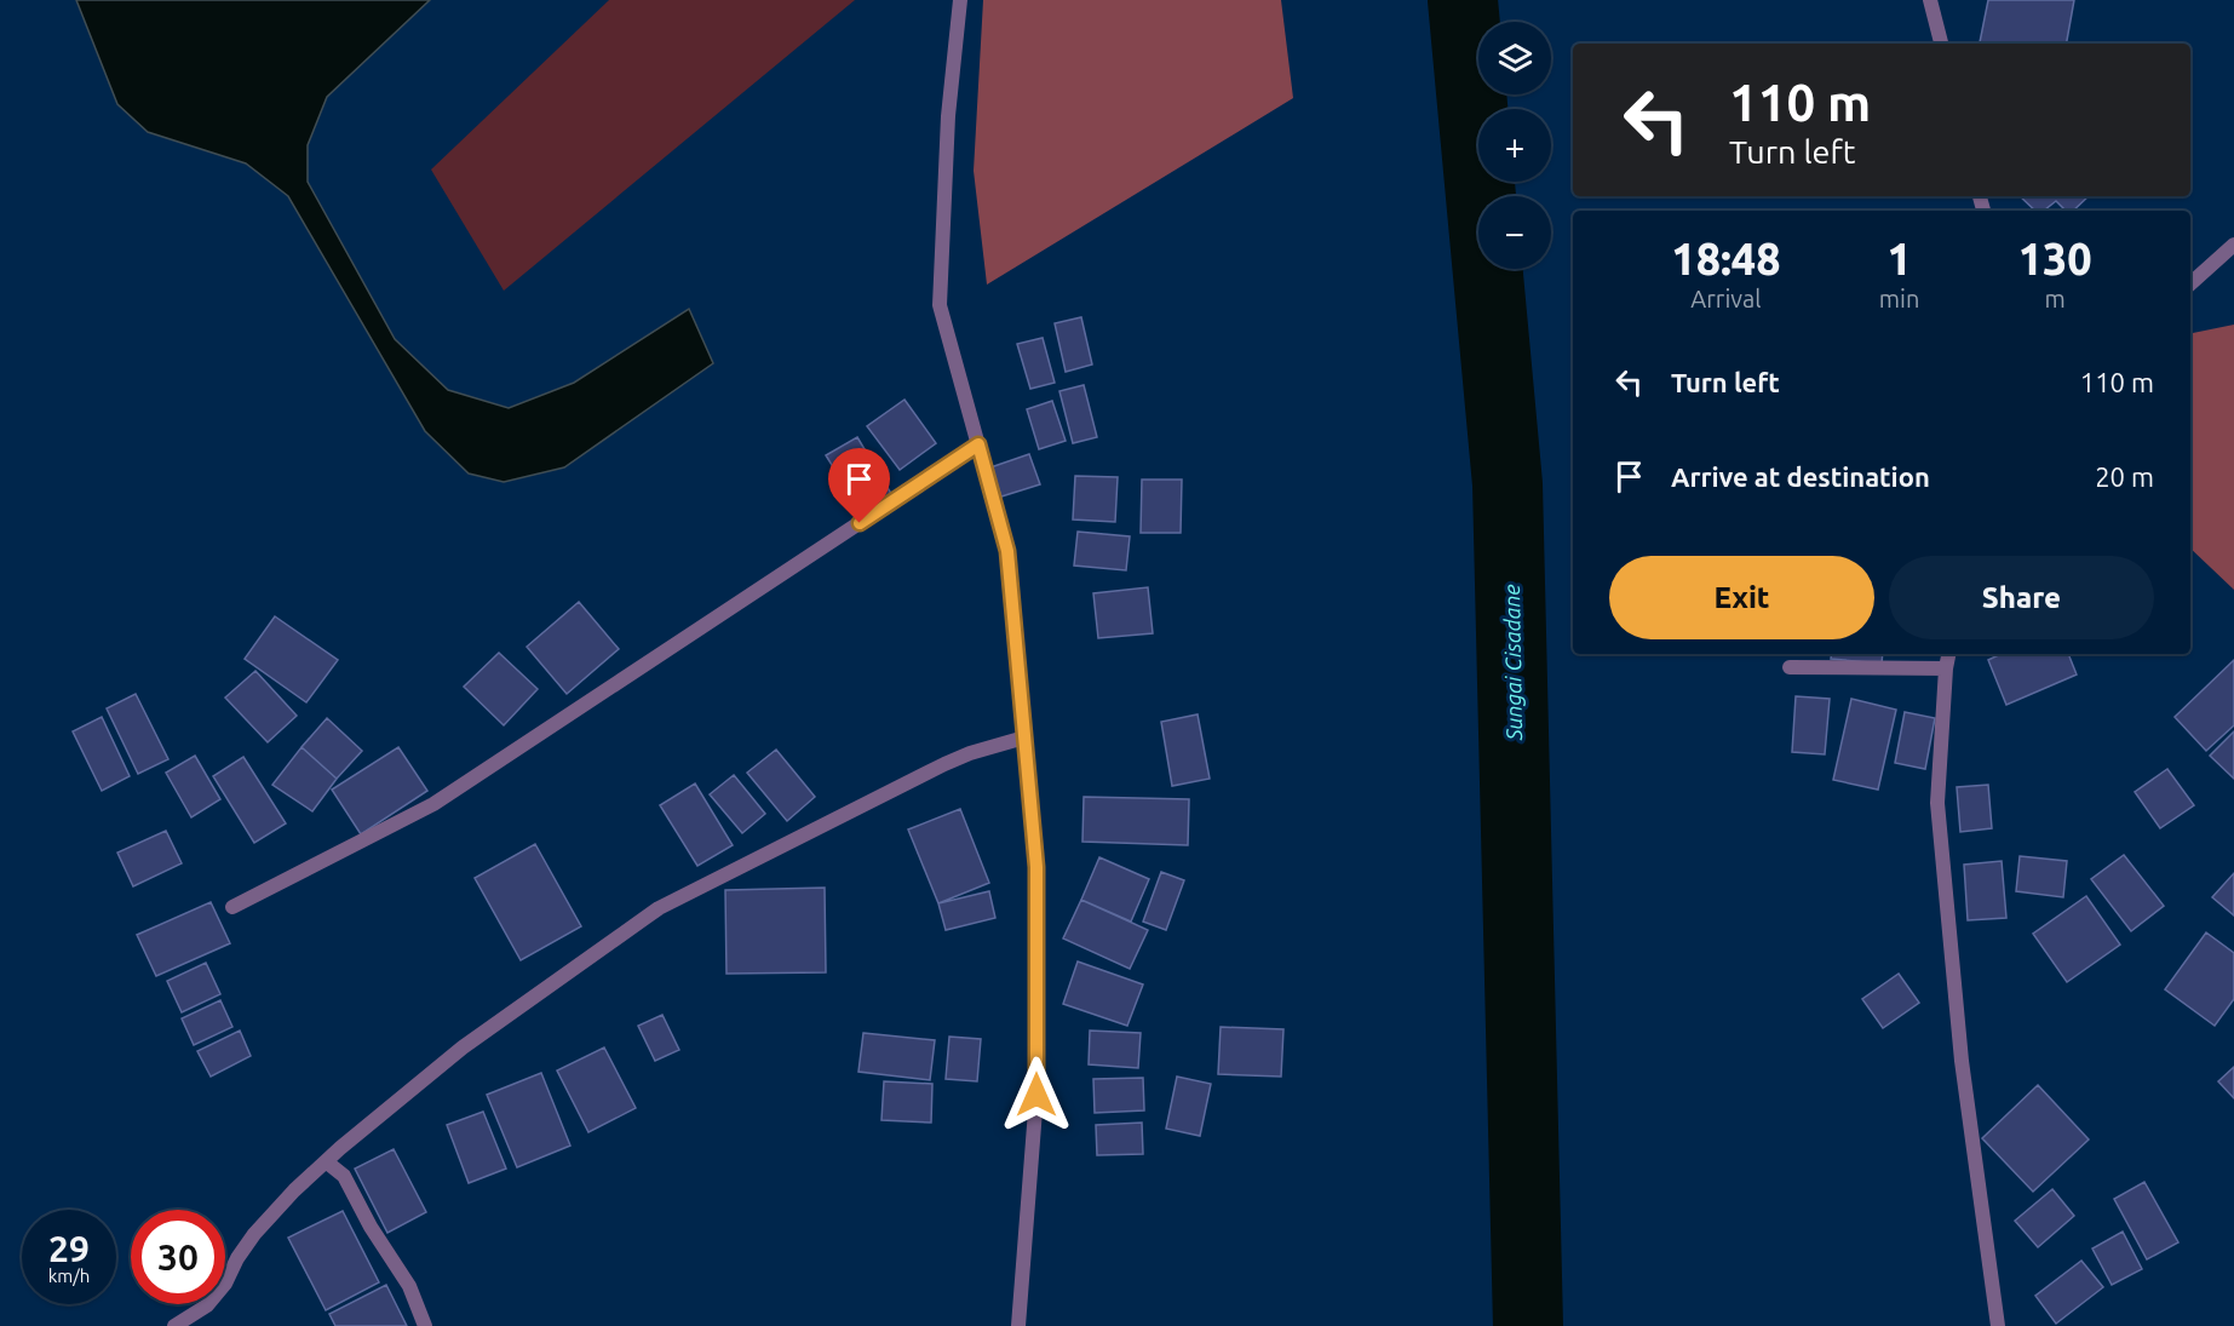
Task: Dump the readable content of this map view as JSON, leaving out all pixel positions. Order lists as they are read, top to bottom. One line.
{"water":["Sungai Cisadane"],"page":{"map_buttons":["+","−"],"turn":["110 m","Turn left"],"eta":["18:48","Arrival","1","min","130","m"],"list":[{"name":"Turn left","value":"110 m"},{"name":"Arrive at destination","value":"20 m"}],"buttons":["Exit","Share"],"speed":"29 km/h","limit":"30"}}
